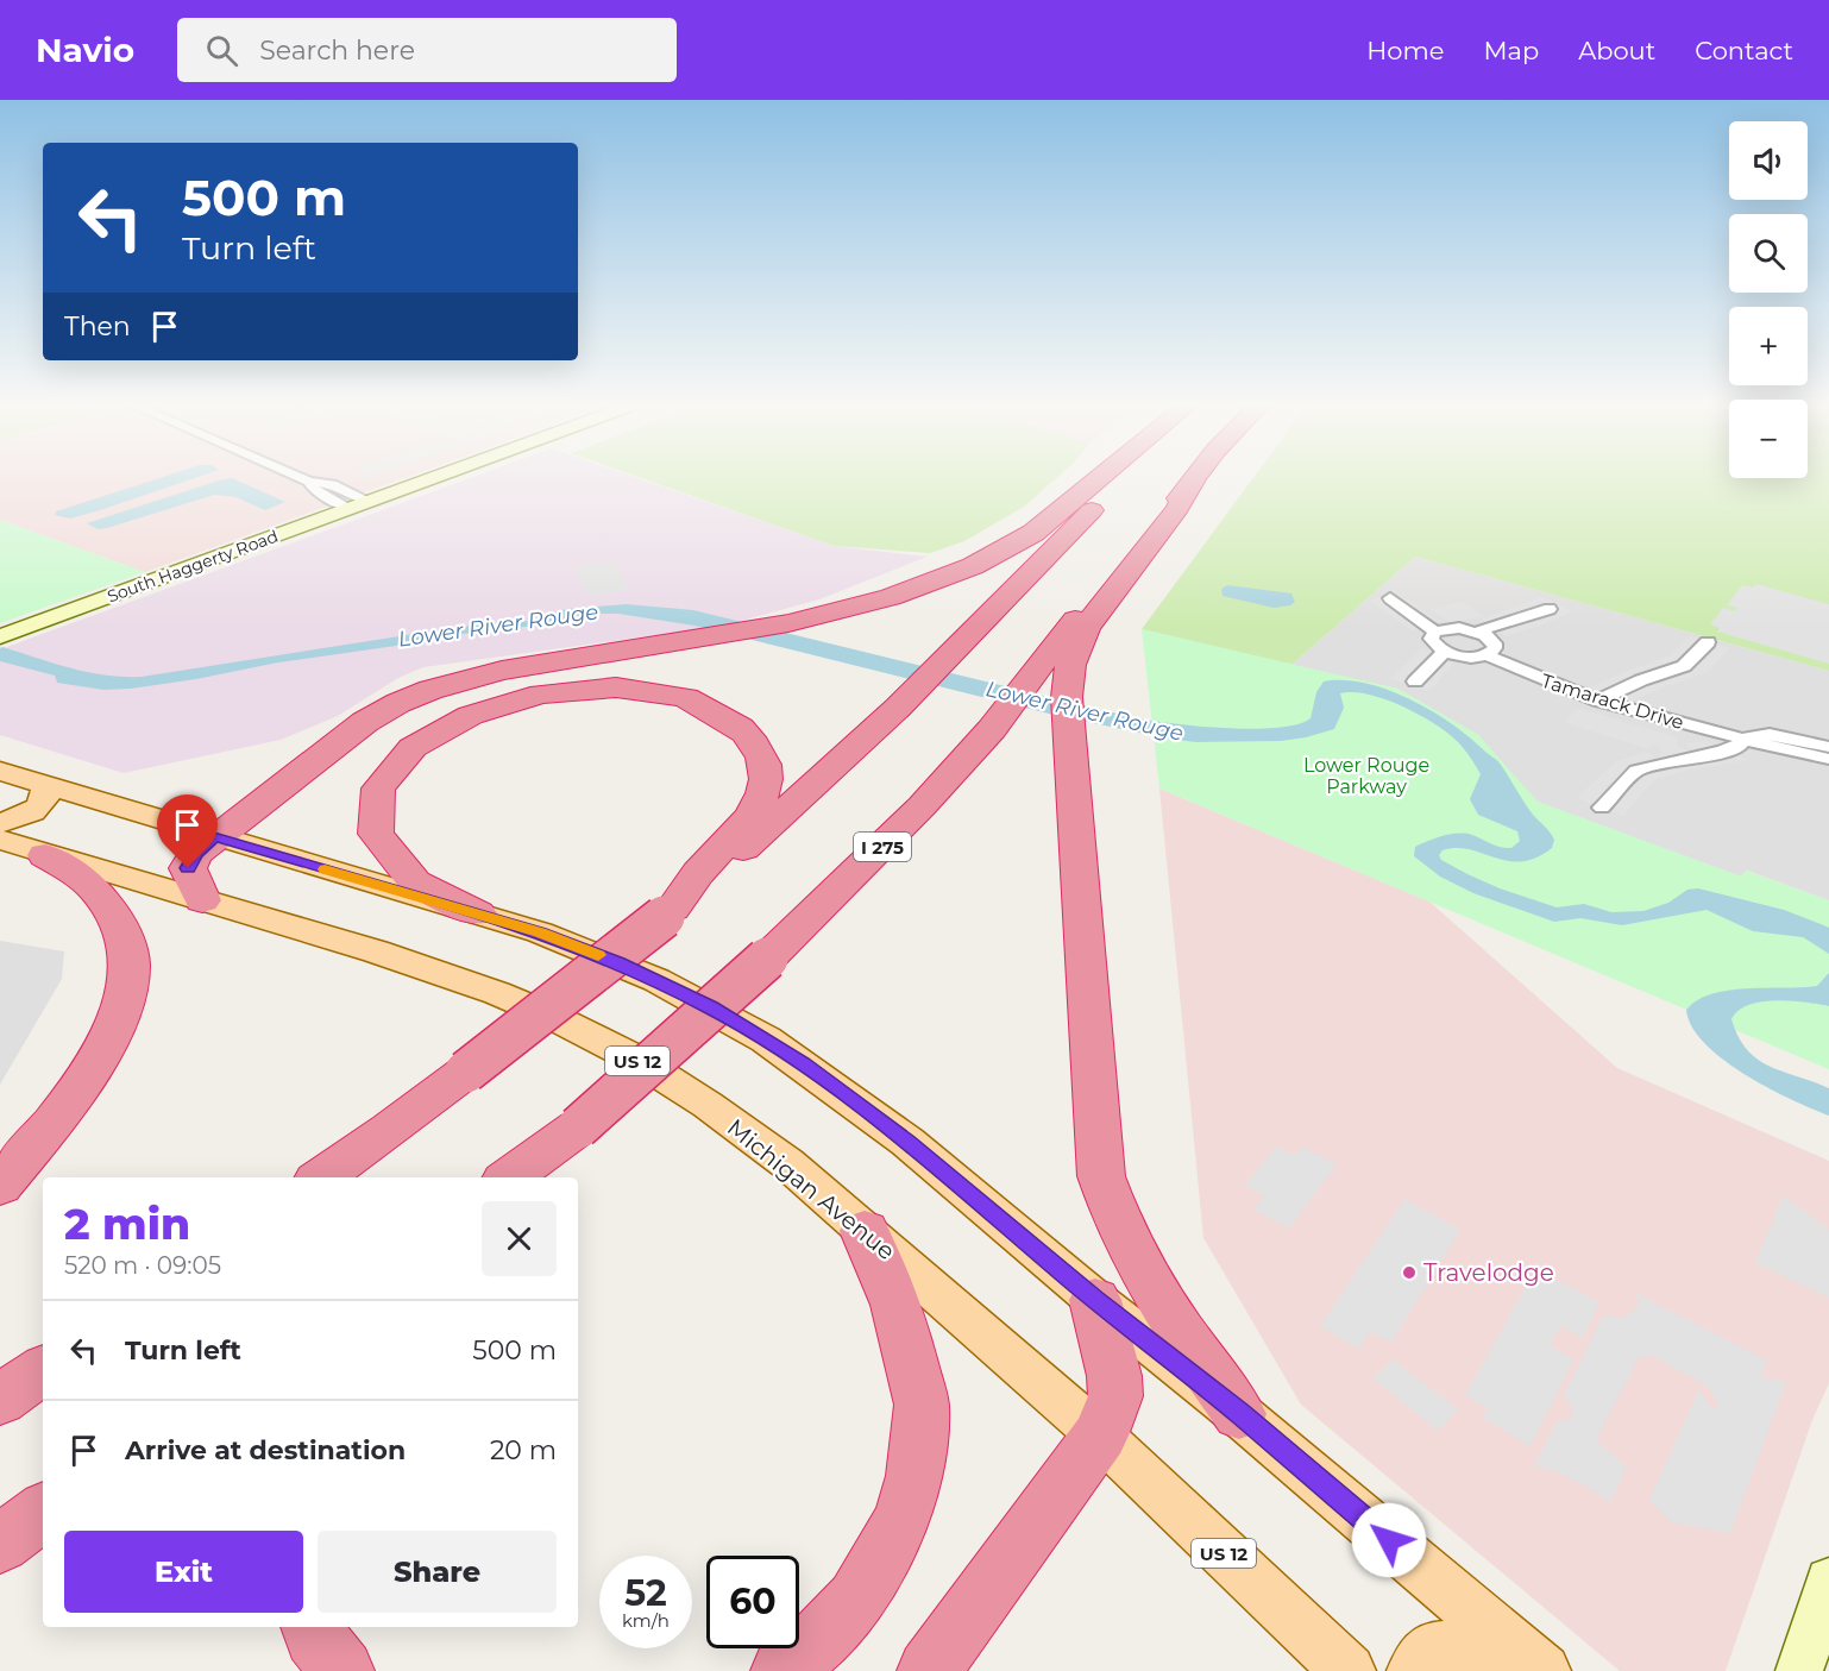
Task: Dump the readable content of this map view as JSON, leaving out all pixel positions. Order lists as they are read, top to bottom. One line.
{"streets":{"highway":["I 275"],"main road":["South Haggerty Road","US 12","Michigan Avenue"],"street":["Tamarack Drive"]},"water":["Lower River Rouge"],"parks":["Lower Rouge Parkway"],"places":["Travelodge"],"page":{"header":"Navio","search":"Search here","nav":["Home","Map","About","Contact"],"map_buttons":["+","−"],"turn":["500 m","Turn left"],"then":"Then","heading":["2 min","520 m · 09:05"],"list":[{"name":"Turn left","value":"500 m"},{"name":"Arrive at destination","value":"20 m"}],"buttons":["Exit","Share"],"speed":"52 km/h","limit":"60"}}
